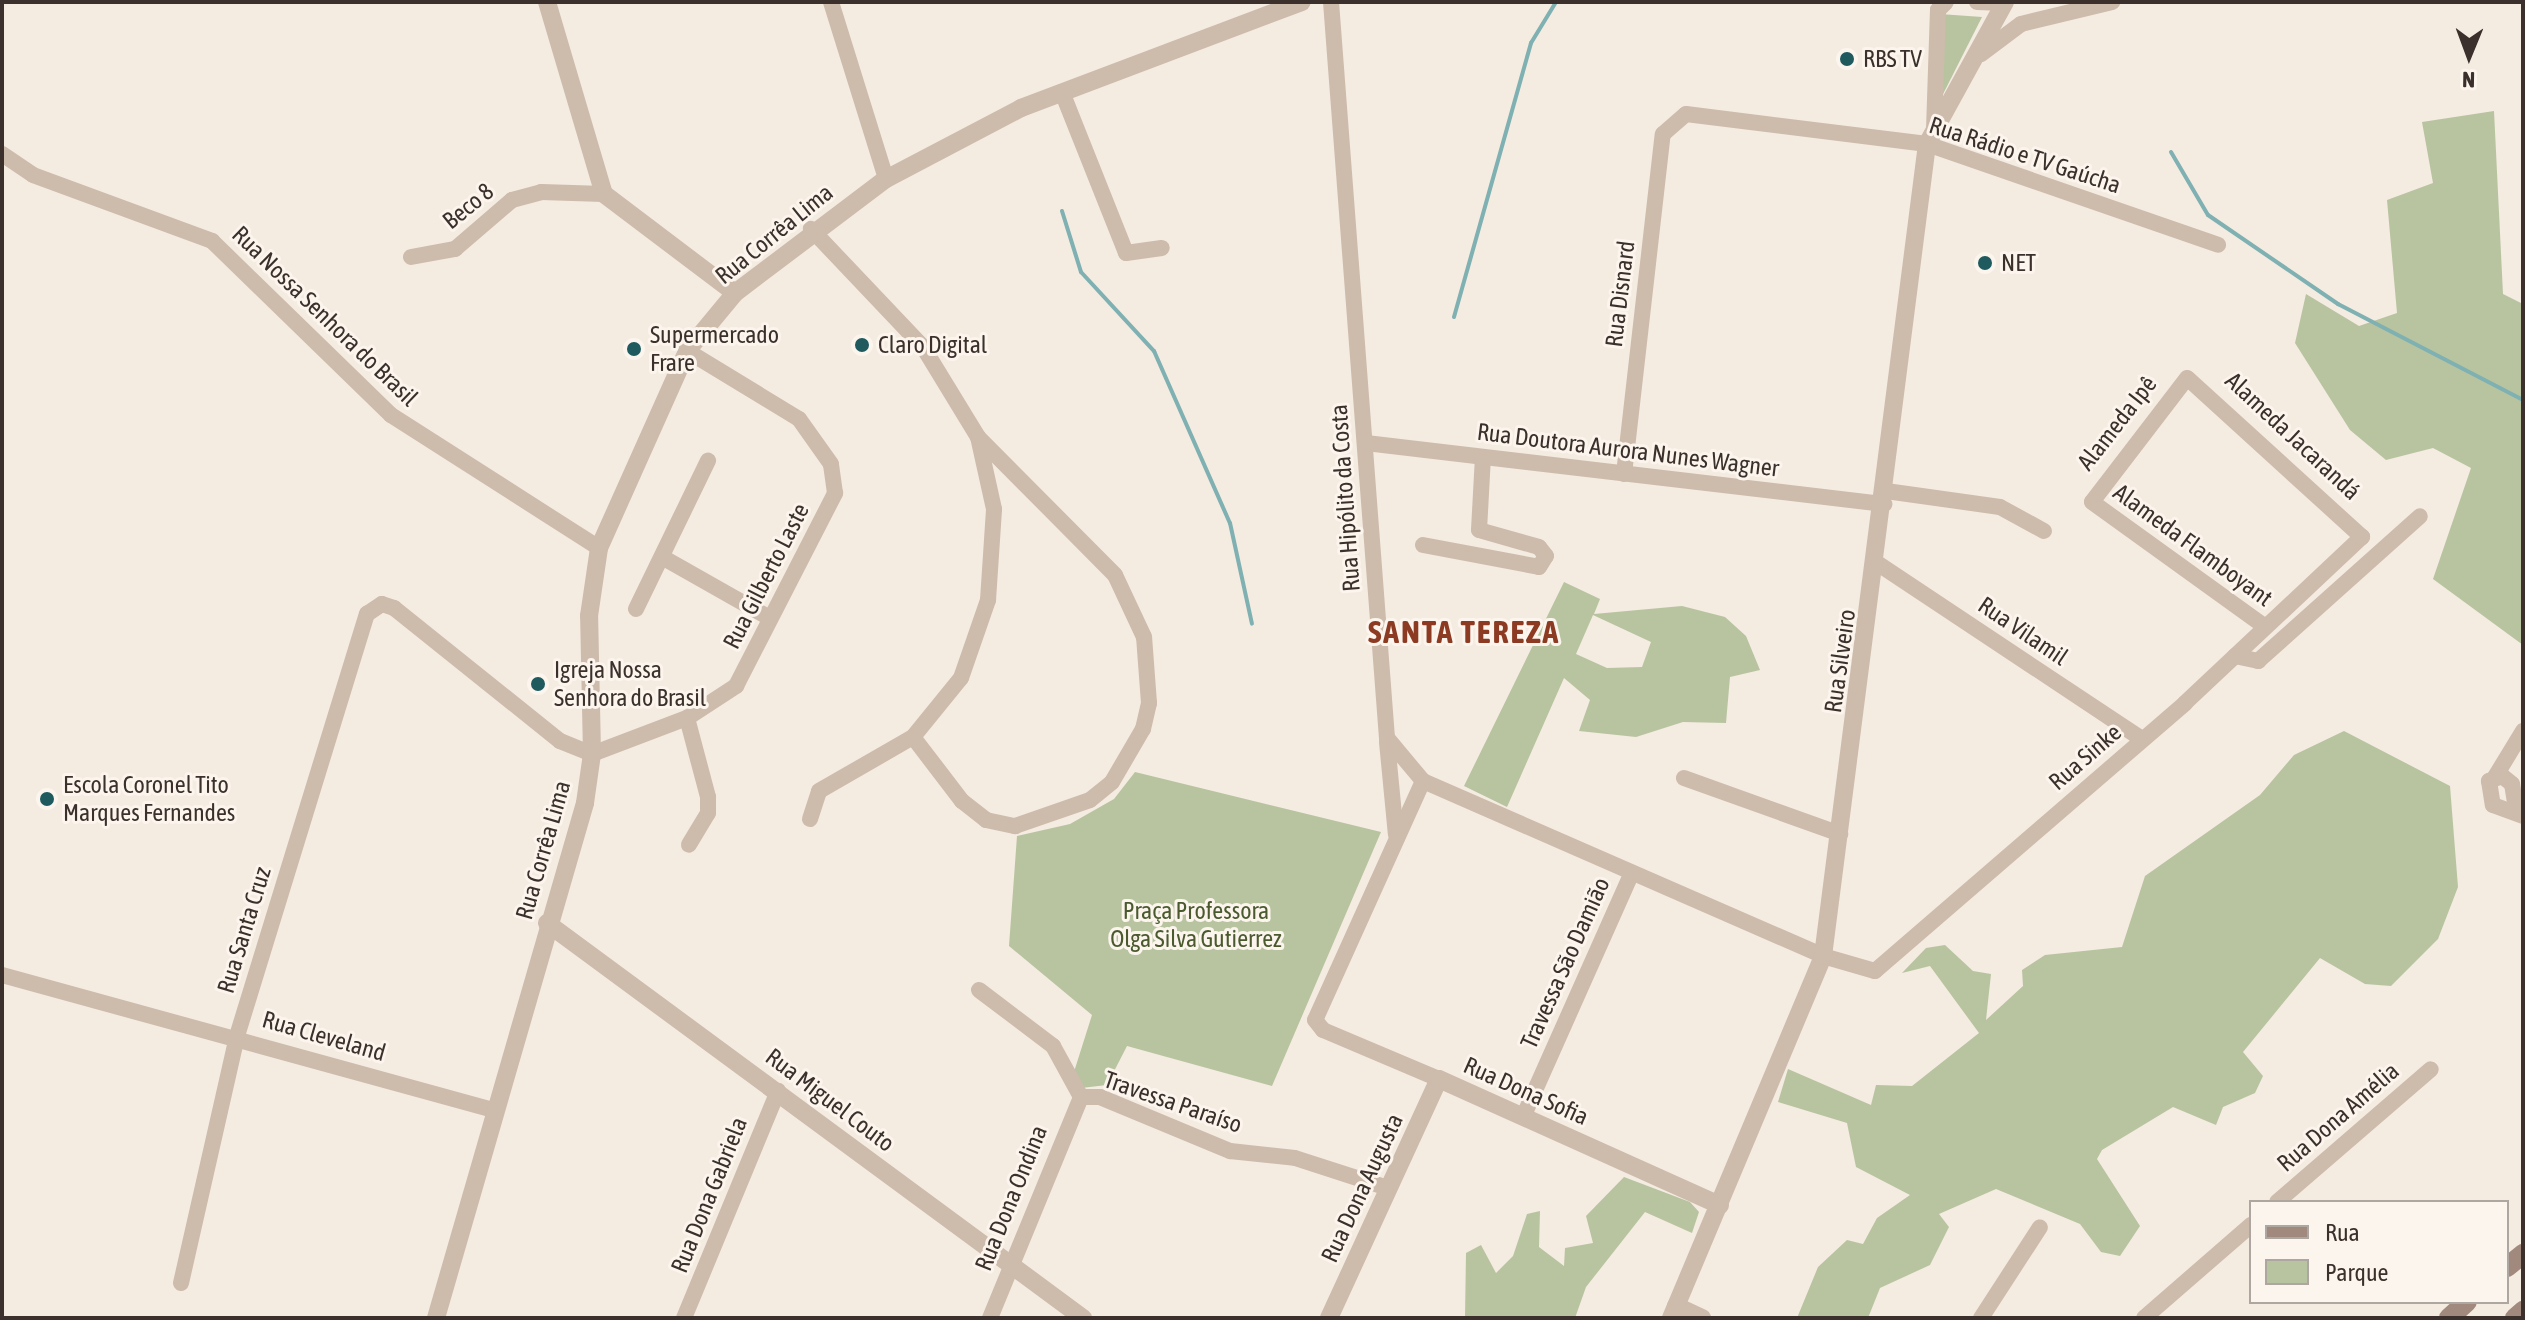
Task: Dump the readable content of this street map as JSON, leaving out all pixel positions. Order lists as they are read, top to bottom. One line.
{"streets":{"street":["Rua Rádio e TV Gaúcha","Beco 8","Rua Corrêa Lima","Rua Disnard","Rua Nossa Senhora do Brasil","Alameda Ipê","Alameda Jacarandá","Rua Doutora Aurora Nunes Wagner","Rua Hipólito da Costa","Alameda Flamboyant","Rua Gilberto Laste","Rua Vilamil","Rua Silveiro","Rua Sinke","Rua Santa Cruz","Travessa São Damião","Rua Cleveland","Rua Dona Sofia","Rua Miguel Couto","Travessa Paraíso","Rua Dona Amélia","Rua Dona Augusta","Rua Dona Gabriela","Rua Dona Ondina"]},"crossings":[["Rua Rádio e TV Gaúcha","Rua Disnard"],["Rua Rádio e TV Gaúcha","Rua Silveiro"],["Rua Corrêa Lima","Rua Nossa Senhora do Brasil"],["Rua Corrêa Lima","Rua Gilberto Laste"],["Rua Corrêa Lima","Rua Santa Cruz"],["Rua Corrêa Lima","Rua Cleveland"],["Rua Corrêa Lima","Rua Miguel Couto"],["Rua Disnard","Rua Doutora Aurora Nunes Wagner"],["Alameda Ipê","Alameda Jacarandá"],["Alameda Ipê","Alameda Flamboyant"],["Alameda Jacarandá","Rua Sinke"],["Rua Doutora Aurora Nunes Wagner","Rua Hipólito da Costa"],["Rua Doutora Aurora Nunes Wagner","Rua Silveiro"],["Rua Hipólito da Costa","Rua Dona Sofia"],["Alameda Flamboyant","Rua Sinke"],["Rua Gilberto Laste","Rua Santa Cruz"],["Rua Vilamil","Rua Silveiro"],["Rua Vilamil","Rua Sinke"],["Rua Silveiro","Rua Sinke"],["Rua Silveiro","Rua Dona Sofia"],["Rua Santa Cruz","Rua Cleveland"],["Travessa São Damião","Rua Dona Sofia"],["Rua Dona Sofia","Rua Dona Augusta"],["Rua Miguel Couto","Rua Dona Gabriela"],["Rua Miguel Couto","Rua Dona Ondina"],["Travessa Paraíso","Rua Dona Augusta"],["Travessa Paraíso","Rua Dona Ondina"]],"districts":["SANTA TEREZA"],"parks":["Praça Professora Olga Silva Gutierrez"],"places":["RBS TV","NET","Claro Digital","Supermercado Frare","Igreja Nossa Senhora do Brasil","Escola Coronel Tito Marques Fernandes"],"legend":["Rua","Parque"],"north":"bottom"}
